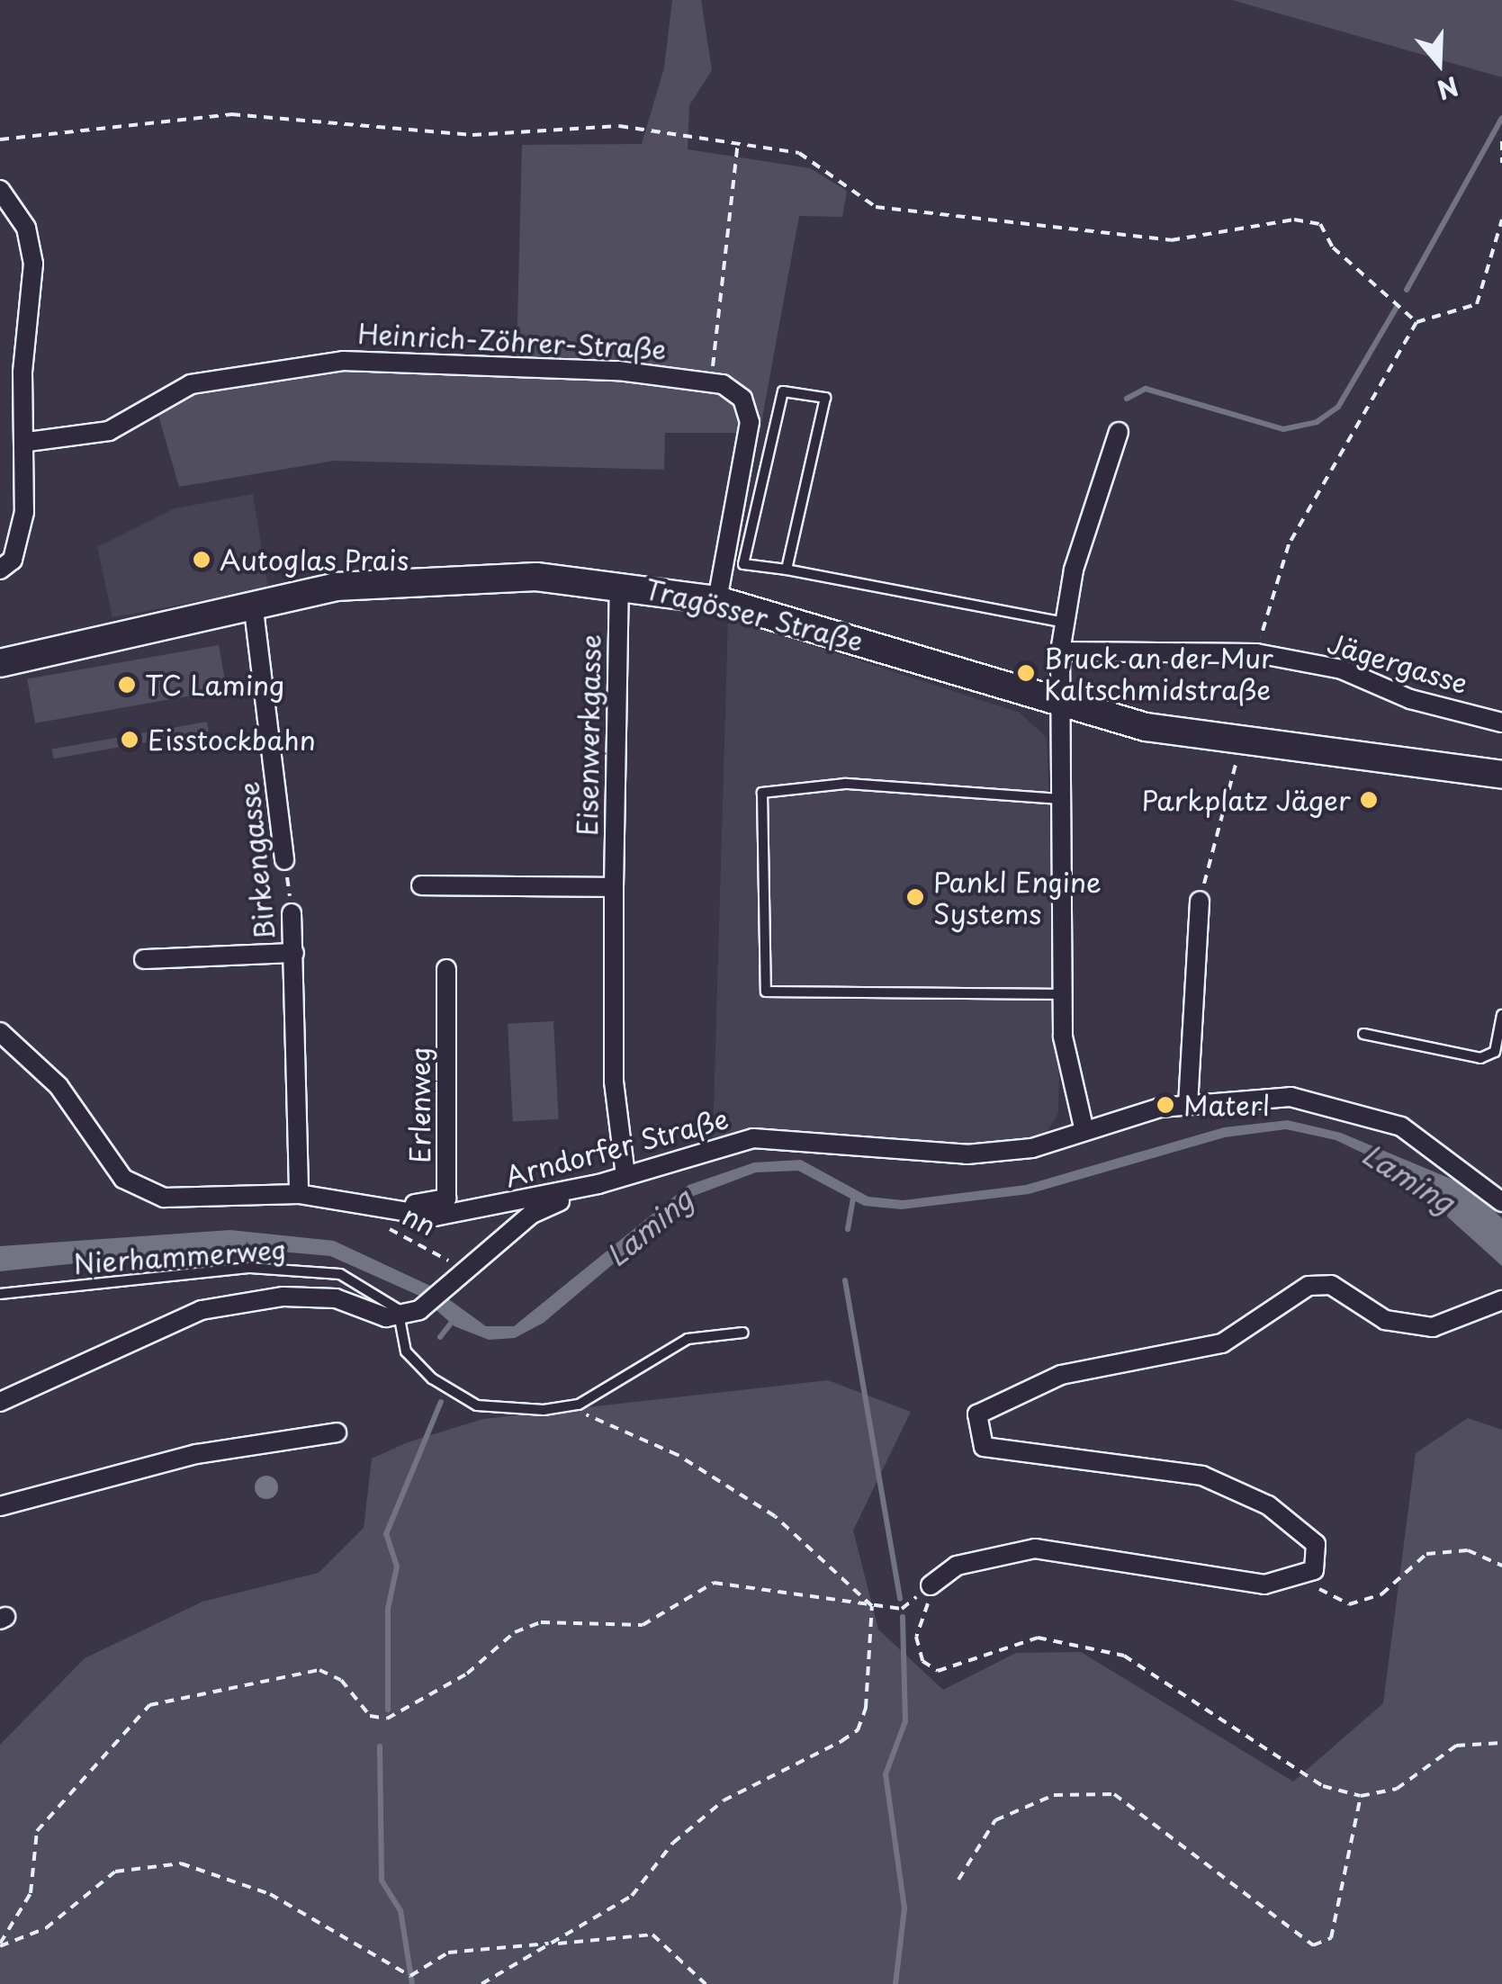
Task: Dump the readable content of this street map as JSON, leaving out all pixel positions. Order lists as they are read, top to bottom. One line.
{"streets":{"main road":["Tragösser Straße"],"street":["Heinrich-Zöhrer-Straße","Jägergasse","Eisenwerkgasse","Birkengasse","Erlenweg","Arndorfer Straße"],"lane":["Nierhammerweg"],"path":["nn"]},"crossings":[["Tragösser Straße","Eisenwerkgasse"],["Tragösser Straße","Birkengasse"],["Eisenwerkgasse","Arndorfer Straße"],["Birkengasse","Arndorfer Straße"],["Erlenweg","Arndorfer Straße"],["Arndorfer Straße","nn"]],"water":["Laming"],"places":["Autoglas Prais","Bruck an der Mur Kaltschmidstraße","TC Laming","Eisstockbahn","Parkplatz Jäger","Pankl Engine Systems","Materl"],"north":"bottom"}
